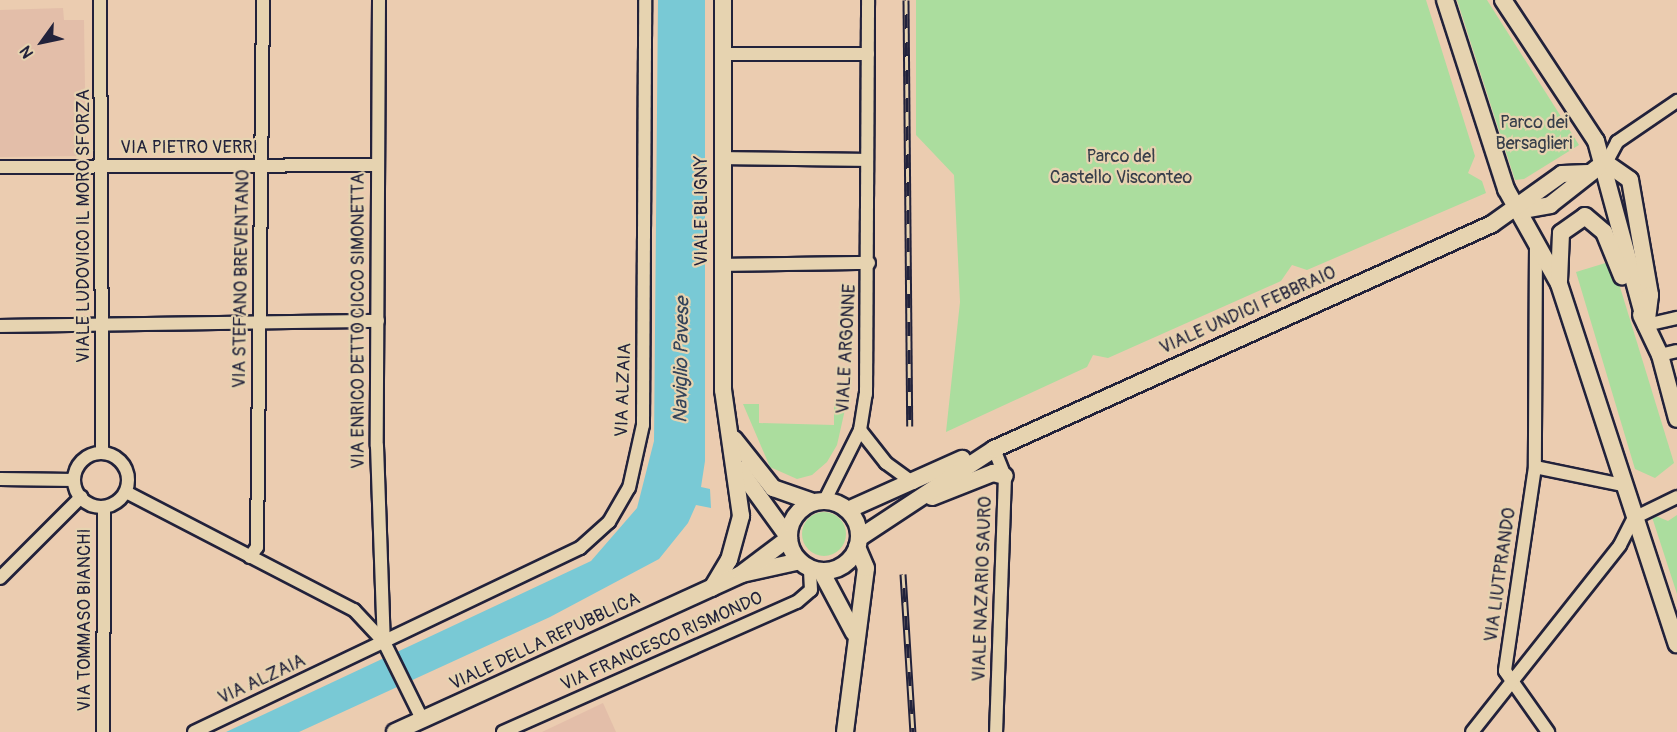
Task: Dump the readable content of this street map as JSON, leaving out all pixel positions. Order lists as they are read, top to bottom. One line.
{"streets":{"street":["VIA PIETRO VERRI","VIALE BLIGNY","VIALE LUDOVICO IL MORO SFORZA","VIA STEFANO BREVENTANO","VIALE UNDICI FEBBRAIO","VIA ENRICO DETTO CICCO SIMONETTA","VIALE ARGONNE","VIA ALZAIA","VIA LIUTPRANDO","VIALE NAZARIO SAURO","VIA TOMMASO BIANCHI","VIALE DELLA REPUBBLICA","VIA FRANCESCO RISMONDO"]},"crossings":[["VIA PIETRO VERRI","VIALE LUDOVICO IL MORO SFORZA"],["VIA PIETRO VERRI","VIA STEFANO BREVENTANO"],["VIA PIETRO VERRI","VIA ENRICO DETTO CICCO SIMONETTA"],["VIALE BLIGNY","VIALE UNDICI FEBBRAIO"],["VIALE BLIGNY","VIALE ARGONNE"],["VIALE BLIGNY","VIALE DELLA REPUBBLICA"],["VIALE BLIGNY","VIA FRANCESCO RISMONDO"],["VIALE LUDOVICO IL MORO SFORZA","VIA TOMMASO BIANCHI"],["VIALE UNDICI FEBBRAIO","VIALE ARGONNE"],["VIALE UNDICI FEBBRAIO","VIALE NAZARIO SAURO"],["VIALE UNDICI FEBBRAIO","VIA FRANCESCO RISMONDO"],["VIA ENRICO DETTO CICCO SIMONETTA","VIA ALZAIA"],["VIALE ARGONNE","VIA FRANCESCO RISMONDO"]],"water":["Naviglio Pavese"],"parks":["Parco dei Bersaglieri","Parco del Castello Visconteo"],"north":"bottom left"}
